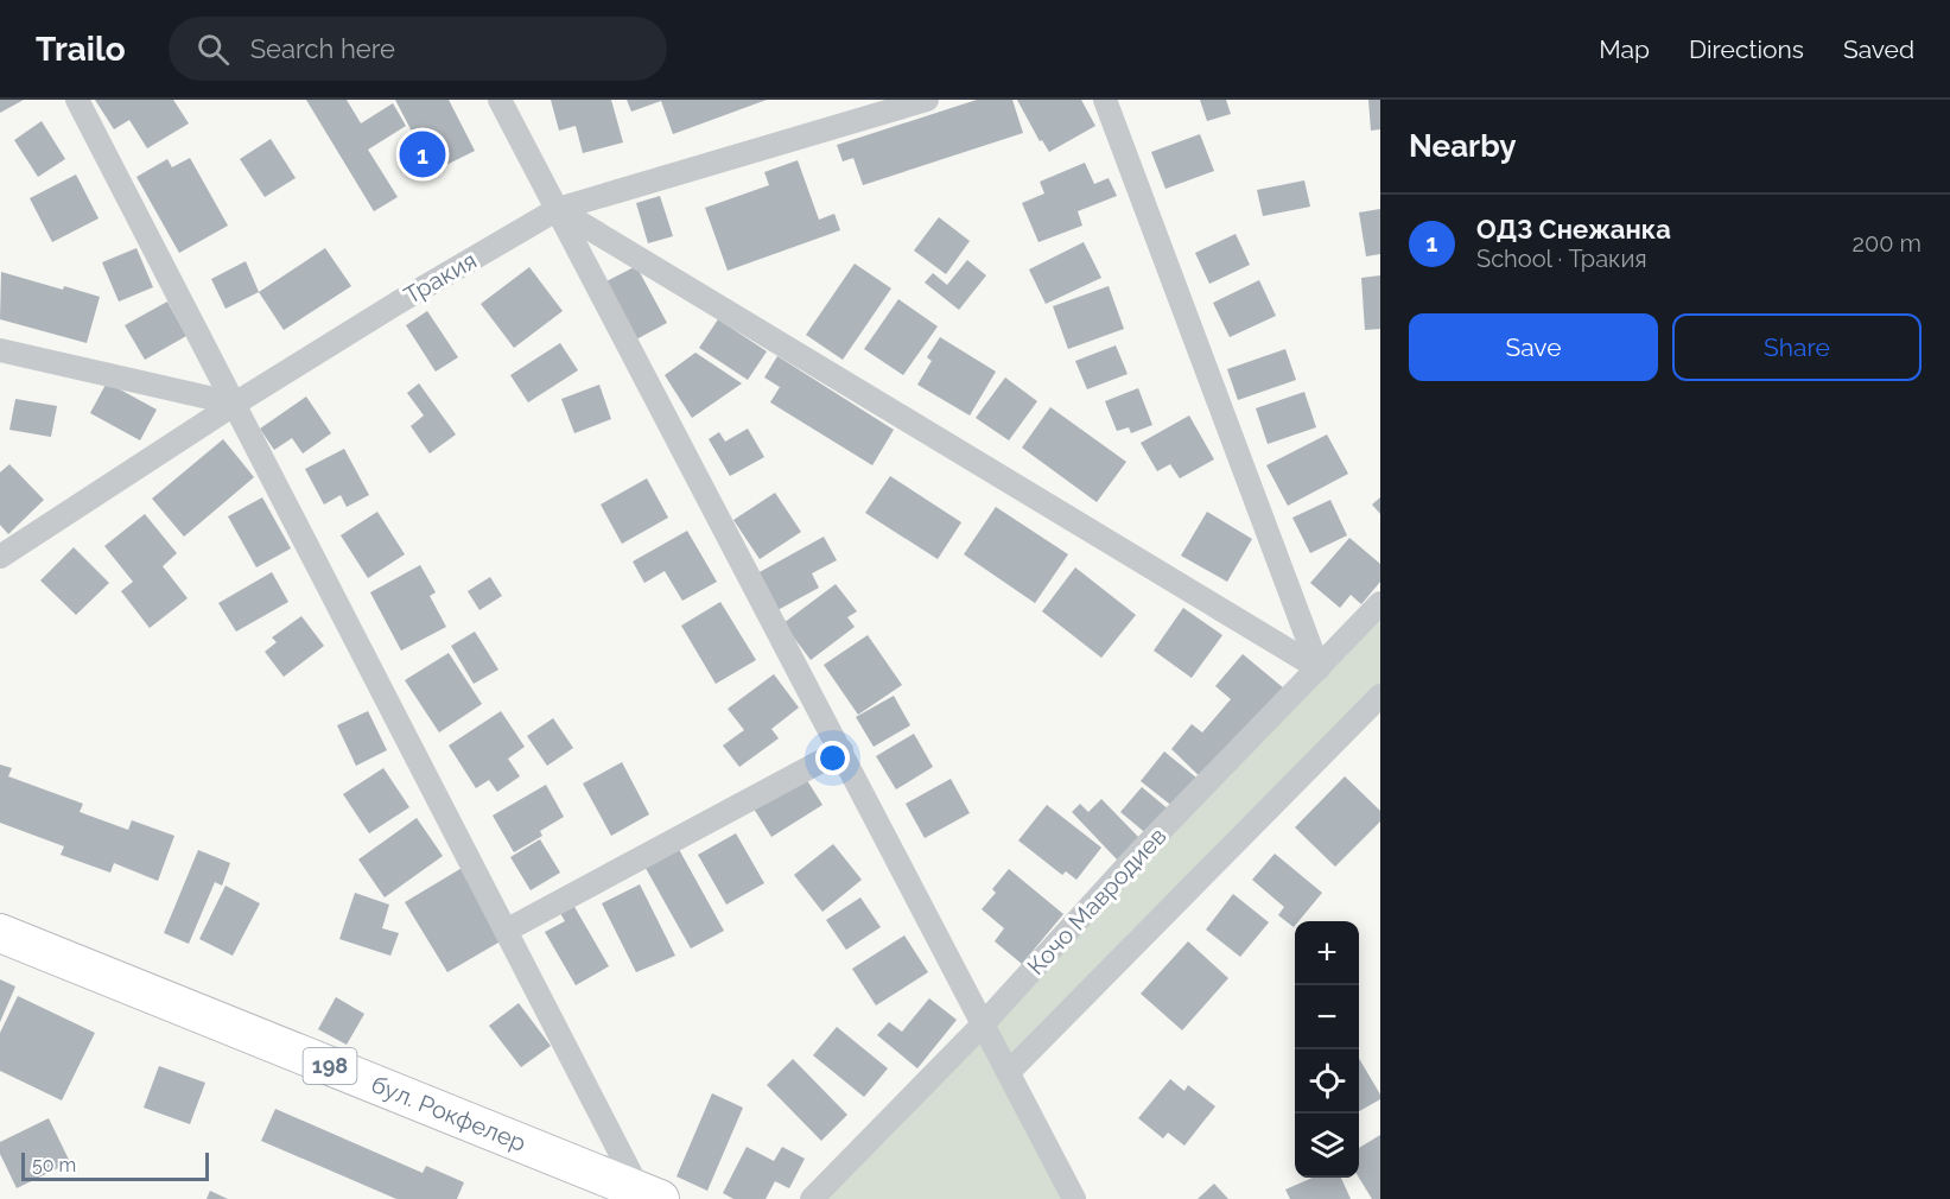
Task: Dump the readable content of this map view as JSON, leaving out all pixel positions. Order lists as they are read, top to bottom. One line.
{"streets":{"main road":["198","бул. Рокфелер"],"street":["Тракия","Кочо Мавродиев"]},"scale_bar":"50 m","page":{"header":"Trailo","search":"Search here","nav":["Map","Directions","Saved"],"heading":"Nearby","pins":"1","list":[{"mark":"1","name":"ОДЗ Снежанка","note":"School · Тракия","value":"200 m"}],"buttons":["Save","Share"],"map_buttons":["+","−"],"scale":"50 m"}}
